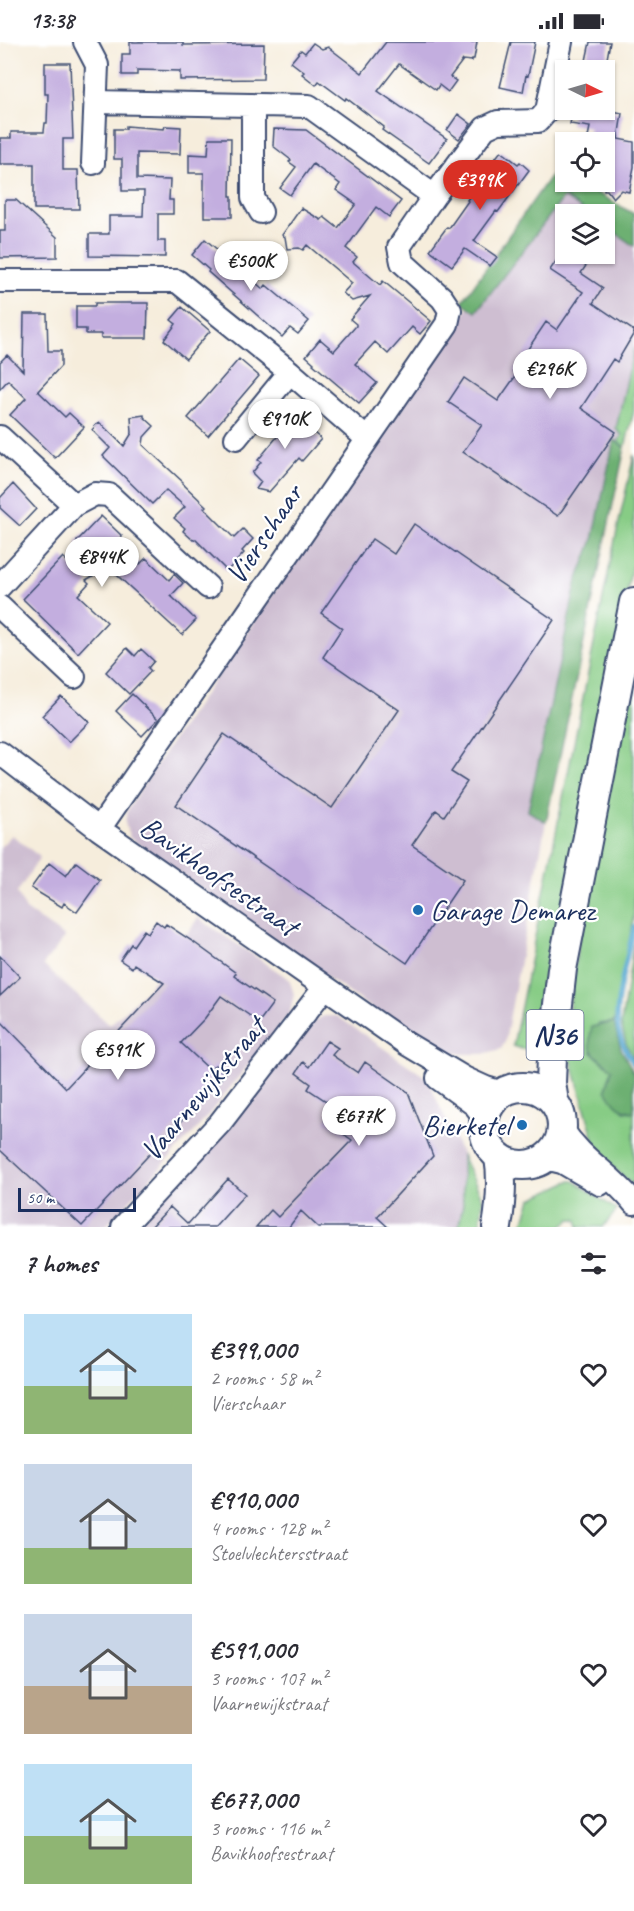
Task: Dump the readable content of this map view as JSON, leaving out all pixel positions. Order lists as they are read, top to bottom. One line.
{"streets":{"main road":["N36"],"street":["Vierschaar","Bavikhoofsestraat","Vaarnewijkstraat"]},"crossings":[["Vierschaar","Bavikhoofsestraat"],["Bavikhoofsestraat","N36"],["Bavikhoofsestraat","Vaarnewijkstraat"]],"places":["Garage Demarez","Bierketel"],"scale_bar":"50 m","north":"right","page":{"status":"13:38","price":["€399K","€500K","€296K","€910K","€844K","€591K","€677K"],"scale":"50 m","heading":"7 homes","list":[{"name":"€399,000","note":"2 rooms · 58 m² · Vierschaar"},{"name":"€910,000","note":"4 rooms · 128 m² · Stoelvlechtersstraat"},{"name":"€591,000","note":"3 rooms · 107 m² · Vaarnewijkstraat"},{"name":"€677,000","note":"3 rooms · 116 m² · Bavikhoofsestraat"}]}}
